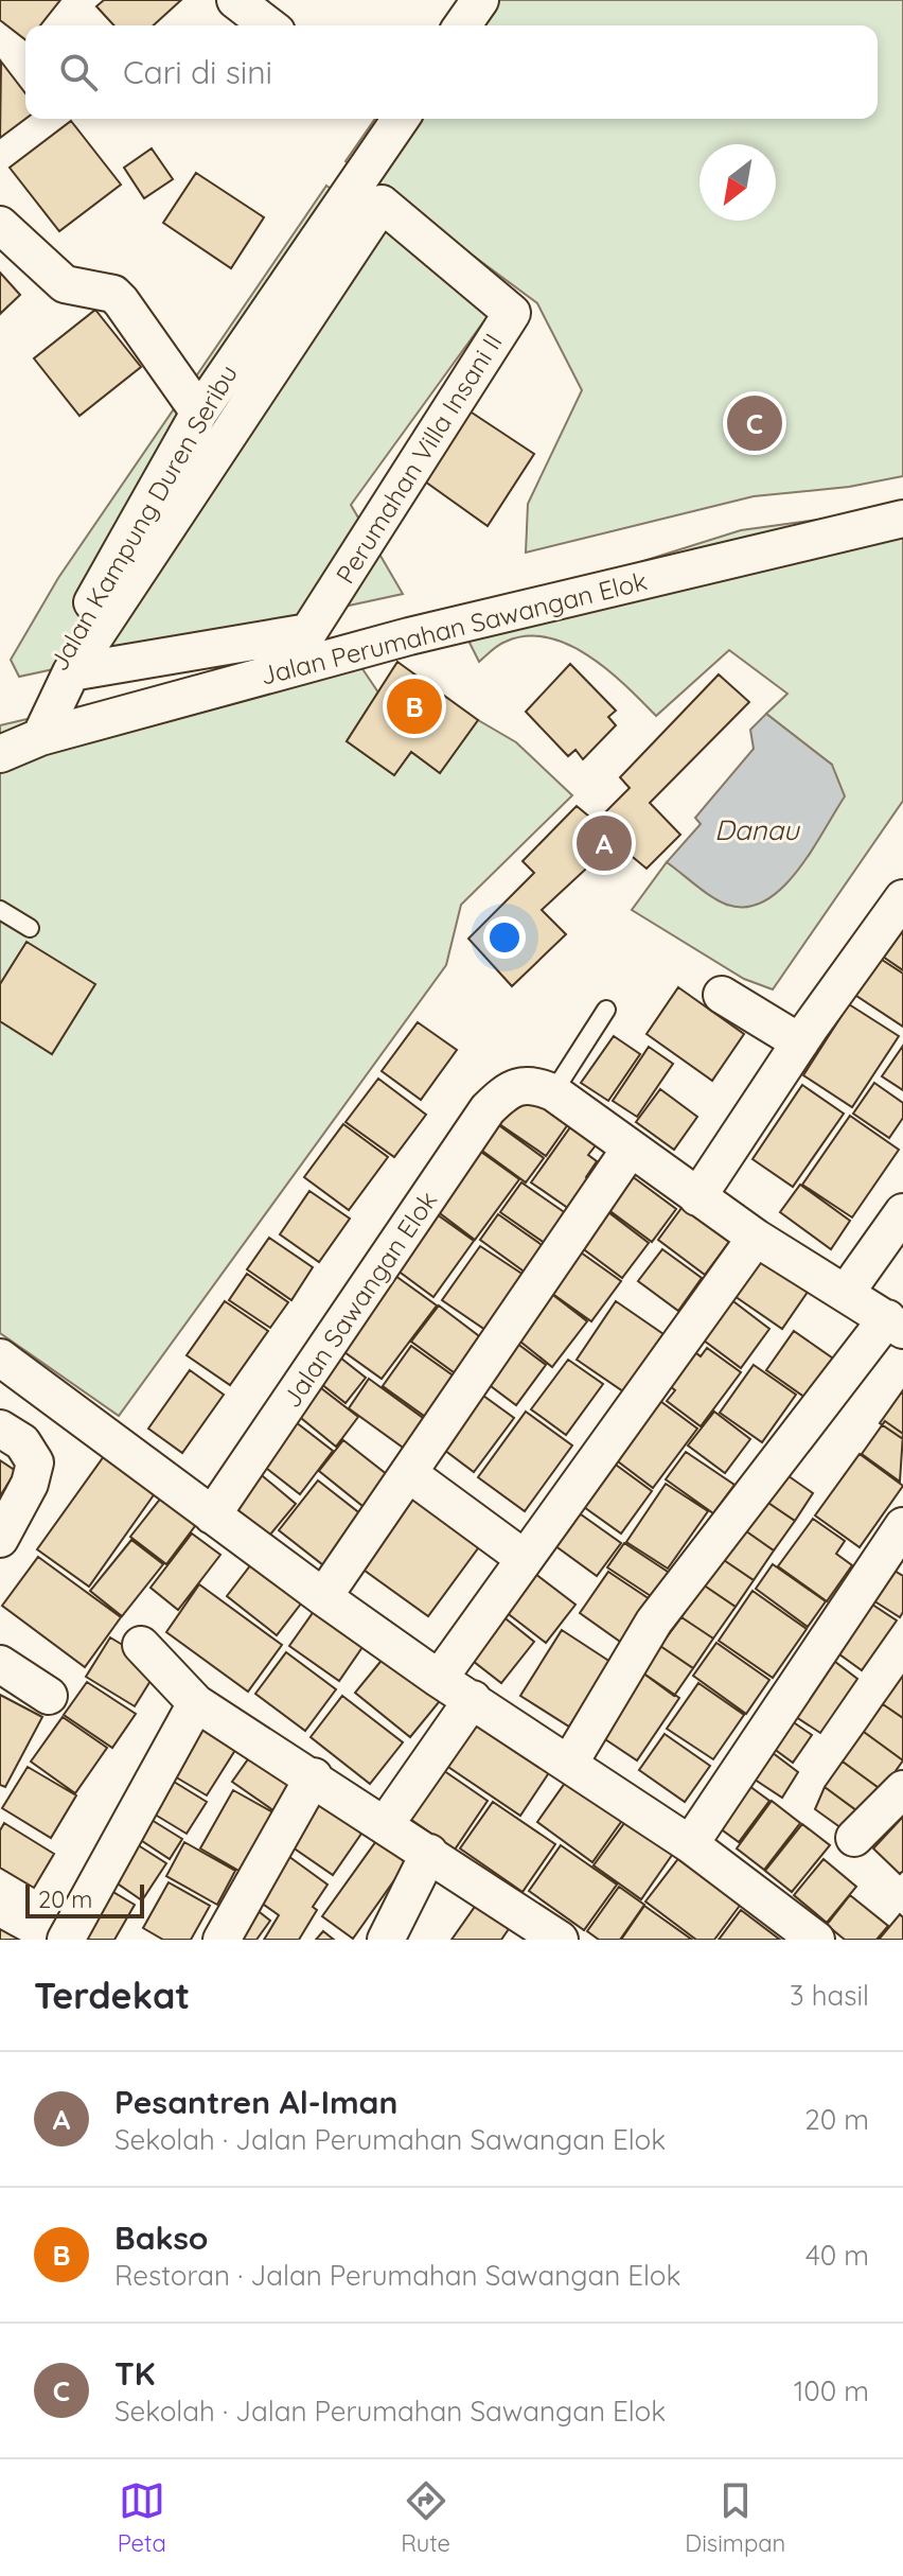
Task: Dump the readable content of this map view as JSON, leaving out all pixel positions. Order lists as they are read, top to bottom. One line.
{"streets":{"street":["Perumahan Villa Insani II","Jalan Kampung Duren Seribu","Jalan Perumahan Sawangan Elok","Jalan Sawangan Elok"]},"crossings":[["Perumahan Villa Insani II","Jalan Kampung Duren Seribu"],["Perumahan Villa Insani II","Jalan Perumahan Sawangan Elok"],["Jalan Kampung Duren Seribu","Jalan Perumahan Sawangan Elok"]],"water":["Danau"],"scale_bar":"20 m","north":"bottom left","page":{"search":"Cari di sini","pins":["C","B","A"],"scale":"20 m","heading":["Terdekat","3 hasil"],"list":[{"mark":"A","name":"Pesantren Al-Iman","note":"Sekolah · Jalan Perumahan Sawangan Elok","value":"20 m"},{"mark":"B","name":"Bakso","note":"Restoran · Jalan Perumahan Sawangan Elok","value":"40 m"},{"mark":"C","name":"TK","note":"Sekolah · Jalan Perumahan Sawangan Elok","value":"100 m"}],"nav":["Peta","Rute","Disimpan"]}}
